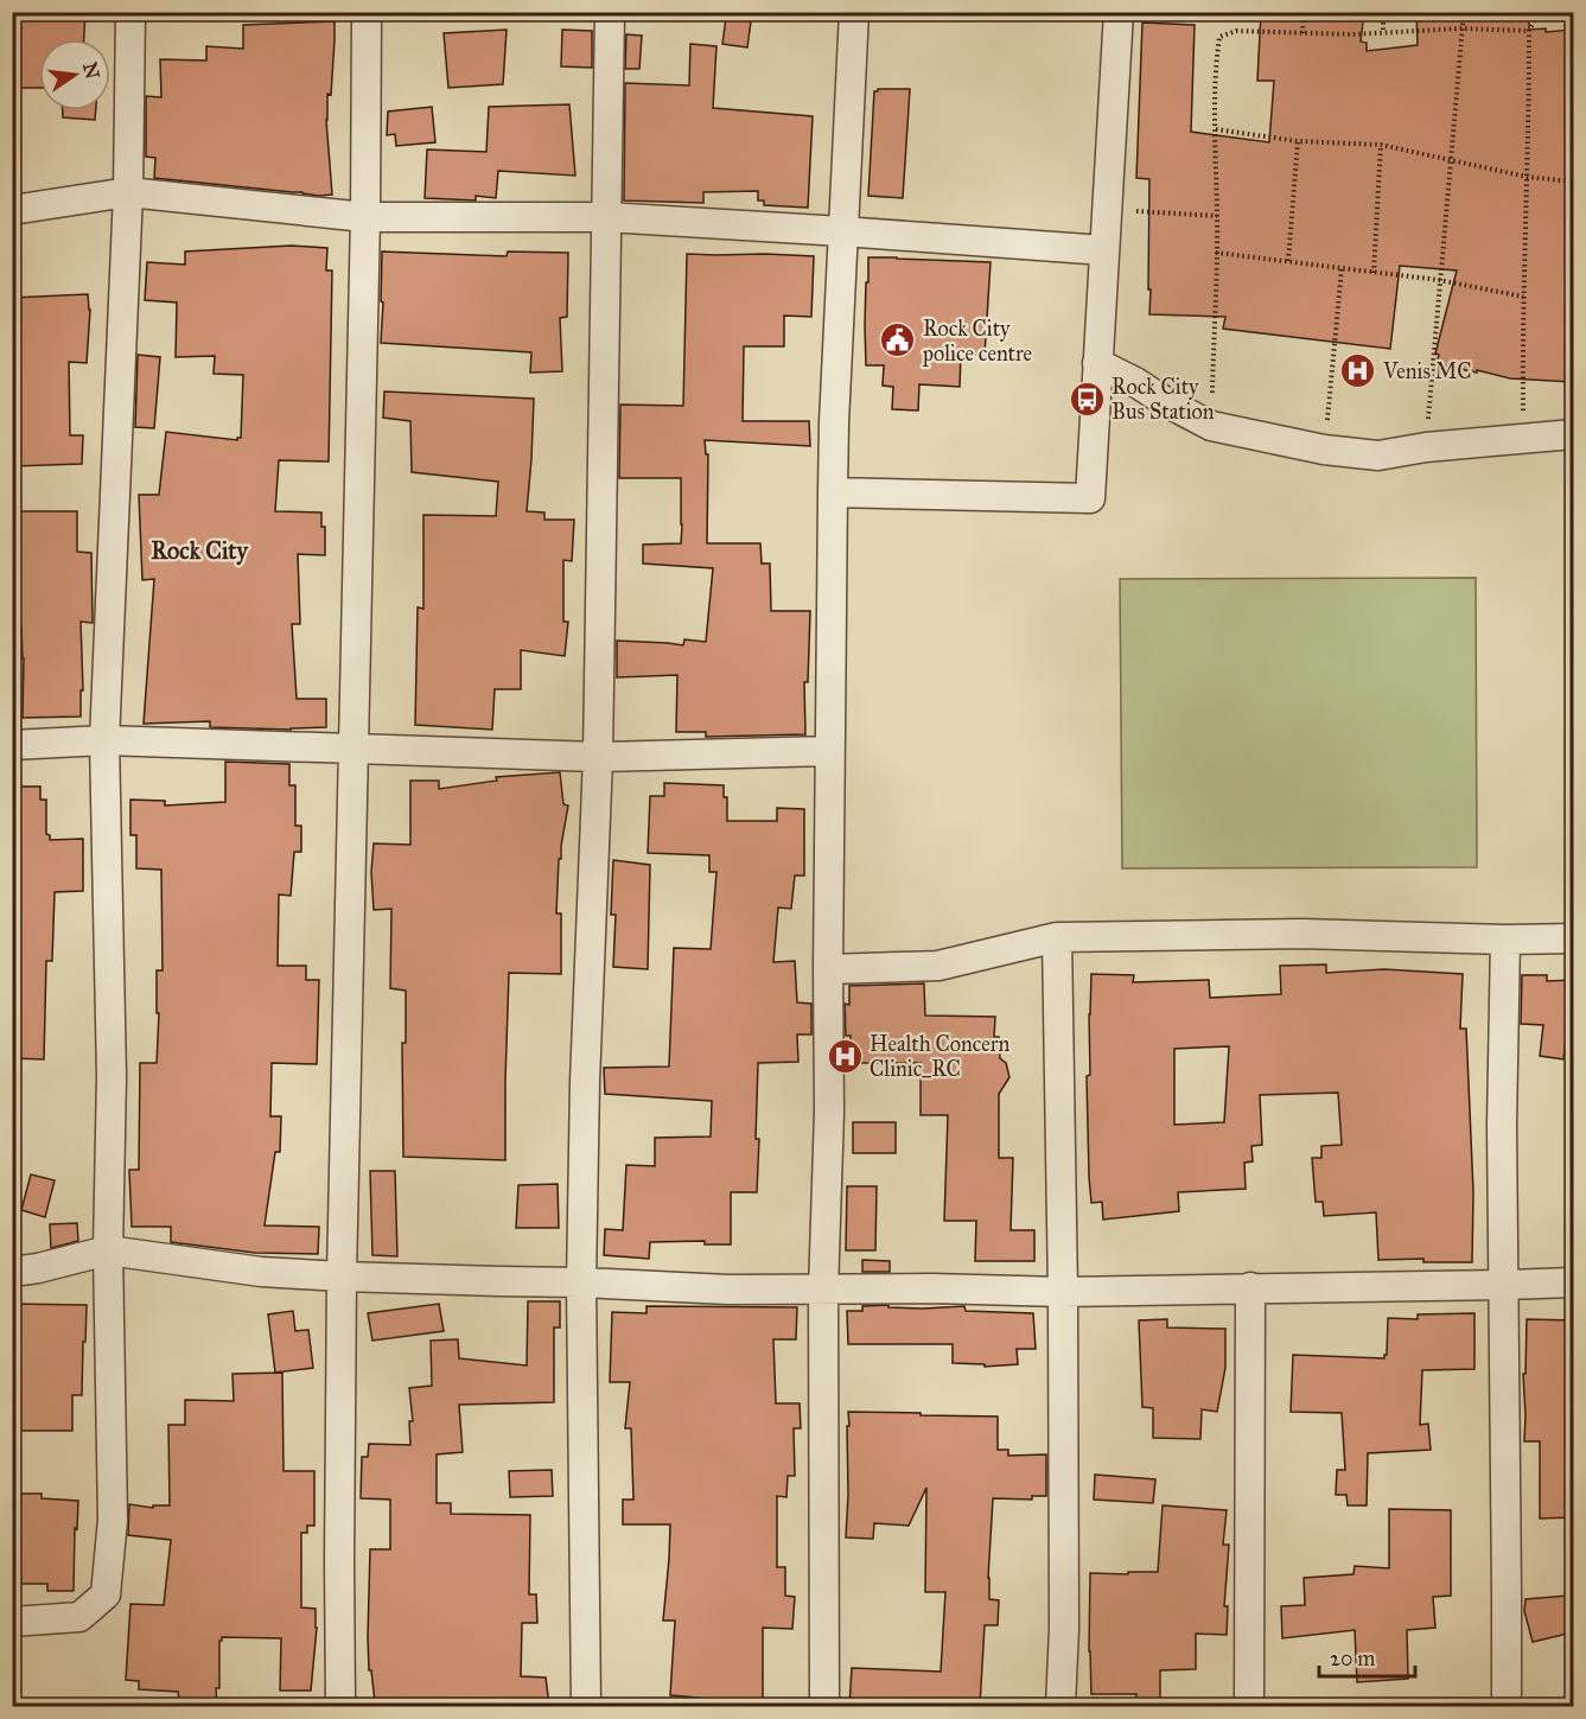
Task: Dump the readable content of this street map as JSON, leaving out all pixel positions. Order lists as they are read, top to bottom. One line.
{"districts":["Rock City"],"places":{"public building":["Rock City police centre"],"hospital":["Venis MC","Health Concern Clinic_RC"],"bus stop":["Rock City Bus Station"]},"scale_bar":"20 m","north":"right"}
